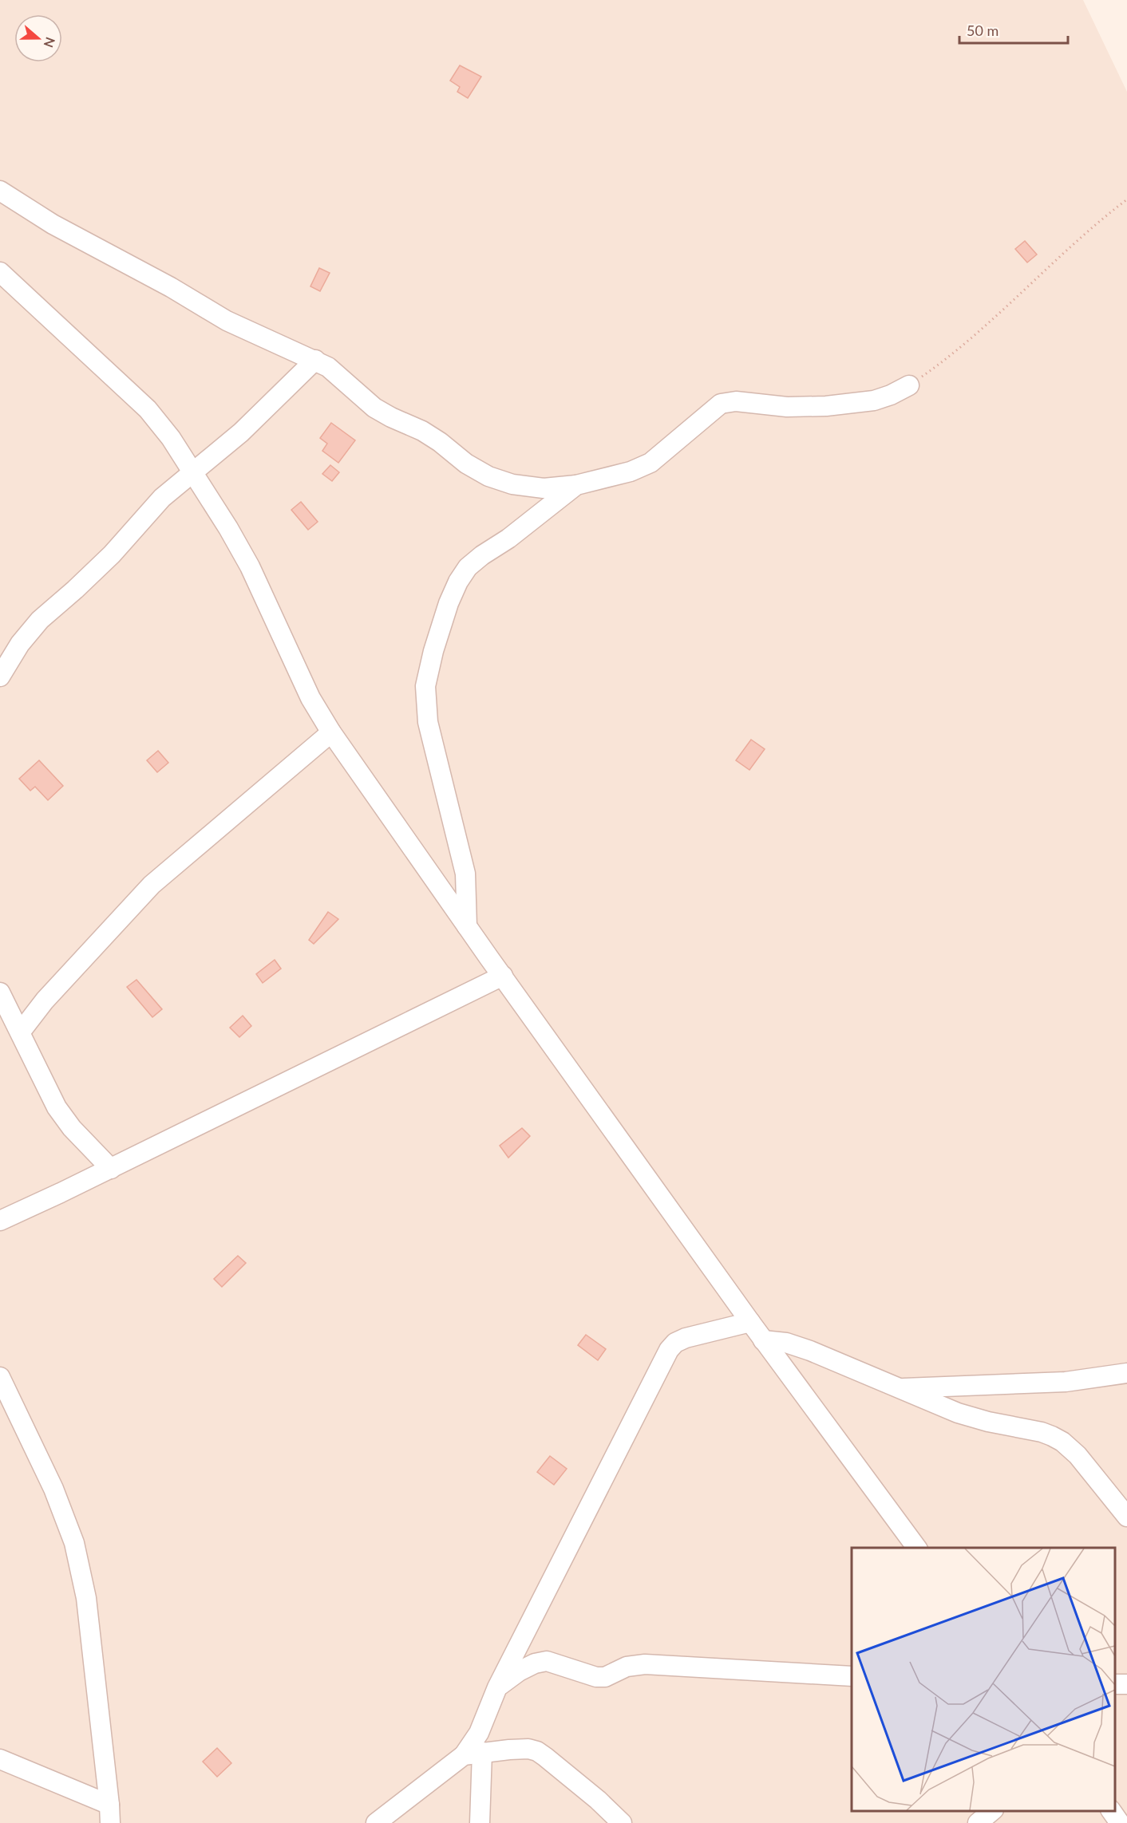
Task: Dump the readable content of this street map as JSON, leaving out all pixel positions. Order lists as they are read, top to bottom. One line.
{"scale_bar":"50 m","north":"right"}
